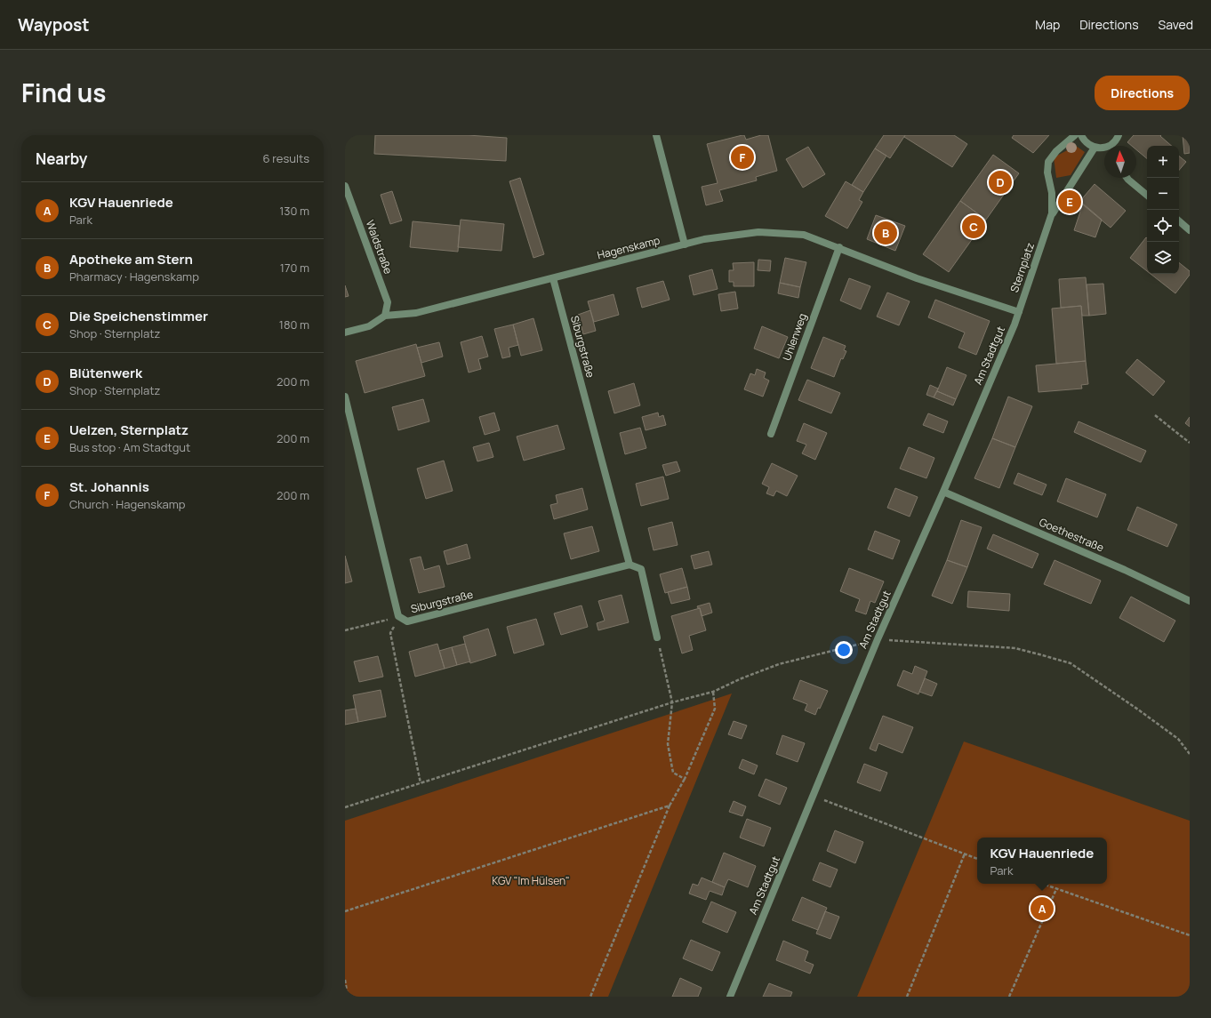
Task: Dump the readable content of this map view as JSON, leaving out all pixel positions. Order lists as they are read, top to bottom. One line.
{"streets":{"street":["Waldstraße","Hagenskamp","Sternplatz","Uhlenweg","Siburgstraße","Am Stadtgut","Goethestraße"]},"crossings":[["Waldstraße","Hagenskamp"],["Hagenskamp","Sternplatz"],["Hagenskamp","Uhlenweg"],["Hagenskamp","Siburgstraße"],["Hagenskamp","Am Stadtgut"],["Sternplatz","Am Stadtgut"],["Am Stadtgut","Goethestraße"]],"parks":["KGV \"Im Hülsen\""],"north":"top","page":{"header":"Waypost","nav":["Map","Directions","Saved"],"title":"Find us","buttons":"Directions","heading":["Nearby","6 results"],"pins":["F","D","E","C","B","A"],"map_buttons":["+","−"],"list":[{"mark":"A","name":"KGV Hauenriede","note":"Park","value":"130 m"},{"mark":"B","name":"Apotheke am Stern","note":"Pharmacy · Hagenskamp","value":"170 m"},{"mark":"C","name":"Die Speichenstimmer","note":"Shop · Sternplatz","value":"180 m"},{"mark":"D","name":"Blütenwerk","note":"Shop · Sternplatz","value":"200 m"},{"mark":"E","name":"Uelzen, Sternplatz","note":"Bus stop · Am Stadtgut","value":"200 m"},{"mark":"F","name":"St. Johannis","note":"Church · Hagenskamp","value":"200 m"}],"popup":["KGV Hauenriede","Park"]}}
